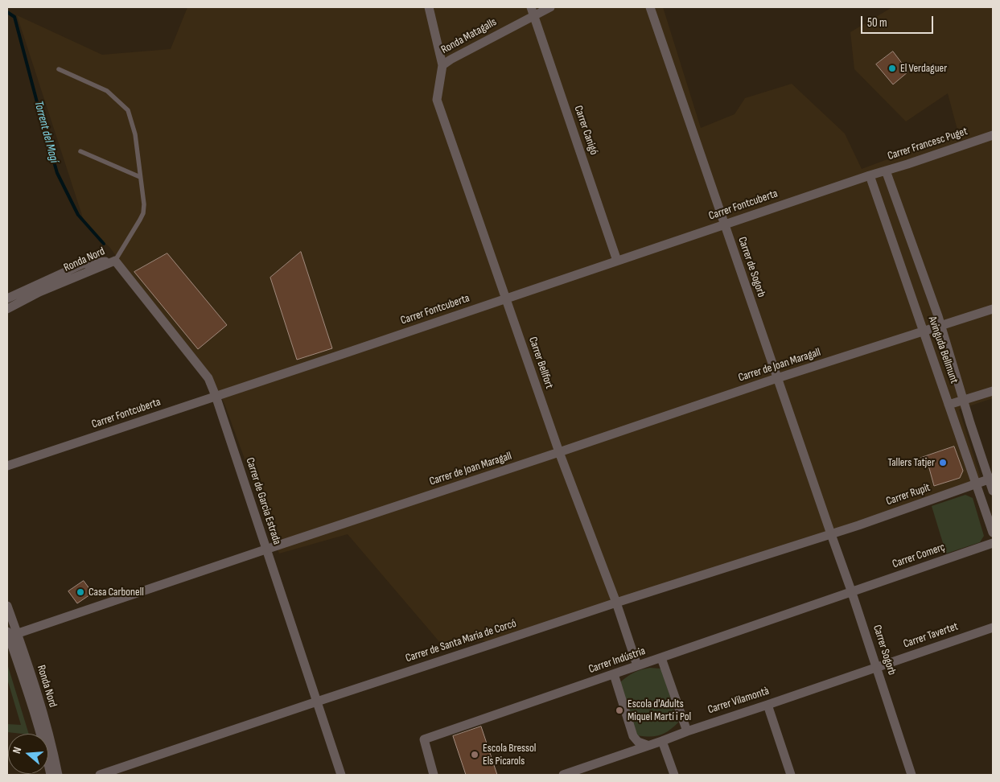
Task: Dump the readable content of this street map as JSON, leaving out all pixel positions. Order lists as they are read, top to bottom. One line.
{"streets":{"street":["Ronda Matagalls","Carrer Canigó","Carrer Francesc Puget","Carrer Fontcuberta","Ronda Nord","Carrer de Sogorb","Avinguda Bellmunt","Carrer Bellfort","Carrer de Joan Maragall","Carrer Rupit","Carrer de Garcia Estrada","Carrer Comerç","Carrer Tavertet","Carrer de Santa Maria de Corcó","Carrer Sogorb","Carrer Indústria","Carrer Vilamontà"]},"crossings":[["Ronda Matagalls","Carrer Canigó"],["Ronda Matagalls","Carrer Bellfort"],["Carrer Canigó","Carrer Fontcuberta"],["Carrer Francesc Puget","Carrer Fontcuberta"],["Carrer Francesc Puget","Avinguda Bellmunt"],["Carrer Fontcuberta","Carrer de Sogorb"],["Carrer Fontcuberta","Avinguda Bellmunt"],["Carrer Fontcuberta","Carrer Bellfort"],["Carrer Fontcuberta","Carrer de Garcia Estrada"],["Ronda Nord","Carrer de Joan Maragall"],["Ronda Nord","Carrer de Garcia Estrada"],["Carrer de Sogorb","Carrer de Joan Maragall"],["Carrer de Sogorb","Carrer Rupit"],["Carrer de Sogorb","Carrer de Santa Maria de Corcó"],["Carrer de Sogorb","Carrer Sogorb"],["Avinguda Bellmunt","Carrer de Joan Maragall"],["Avinguda Bellmunt","Carrer Rupit"],["Carrer Bellfort","Carrer de Joan Maragall"],["Carrer Bellfort","Carrer de Santa Maria de Corcó"],["Carrer Bellfort","Carrer Indústria"],["Carrer de Joan Maragall","Carrer de Garcia Estrada"],["Carrer Rupit","Carrer de Santa Maria de Corcó"],["Carrer Rupit","Carrer Sogorb"],["Carrer de Garcia Estrada","Carrer de Santa Maria de Corcó"],["Carrer Comerç","Carrer Sogorb"],["Carrer Comerç","Carrer Indústria"],["Carrer Tavertet","Carrer Sogorb"],["Carrer Tavertet","Carrer Vilamontà"],["Carrer de Santa Maria de Corcó","Carrer Sogorb"],["Carrer Sogorb","Carrer Indústria"],["Carrer Sogorb","Carrer Vilamontà"]],"water":["Torrent del Magí"],"places":["El Verdaguer","Tallers Tatjer","Casa Carbonell","Escola d'Adults Miquel Martí i Pol","Escola Bressol Els Picarols"],"scale_bar":"50 m","north":"left"}
